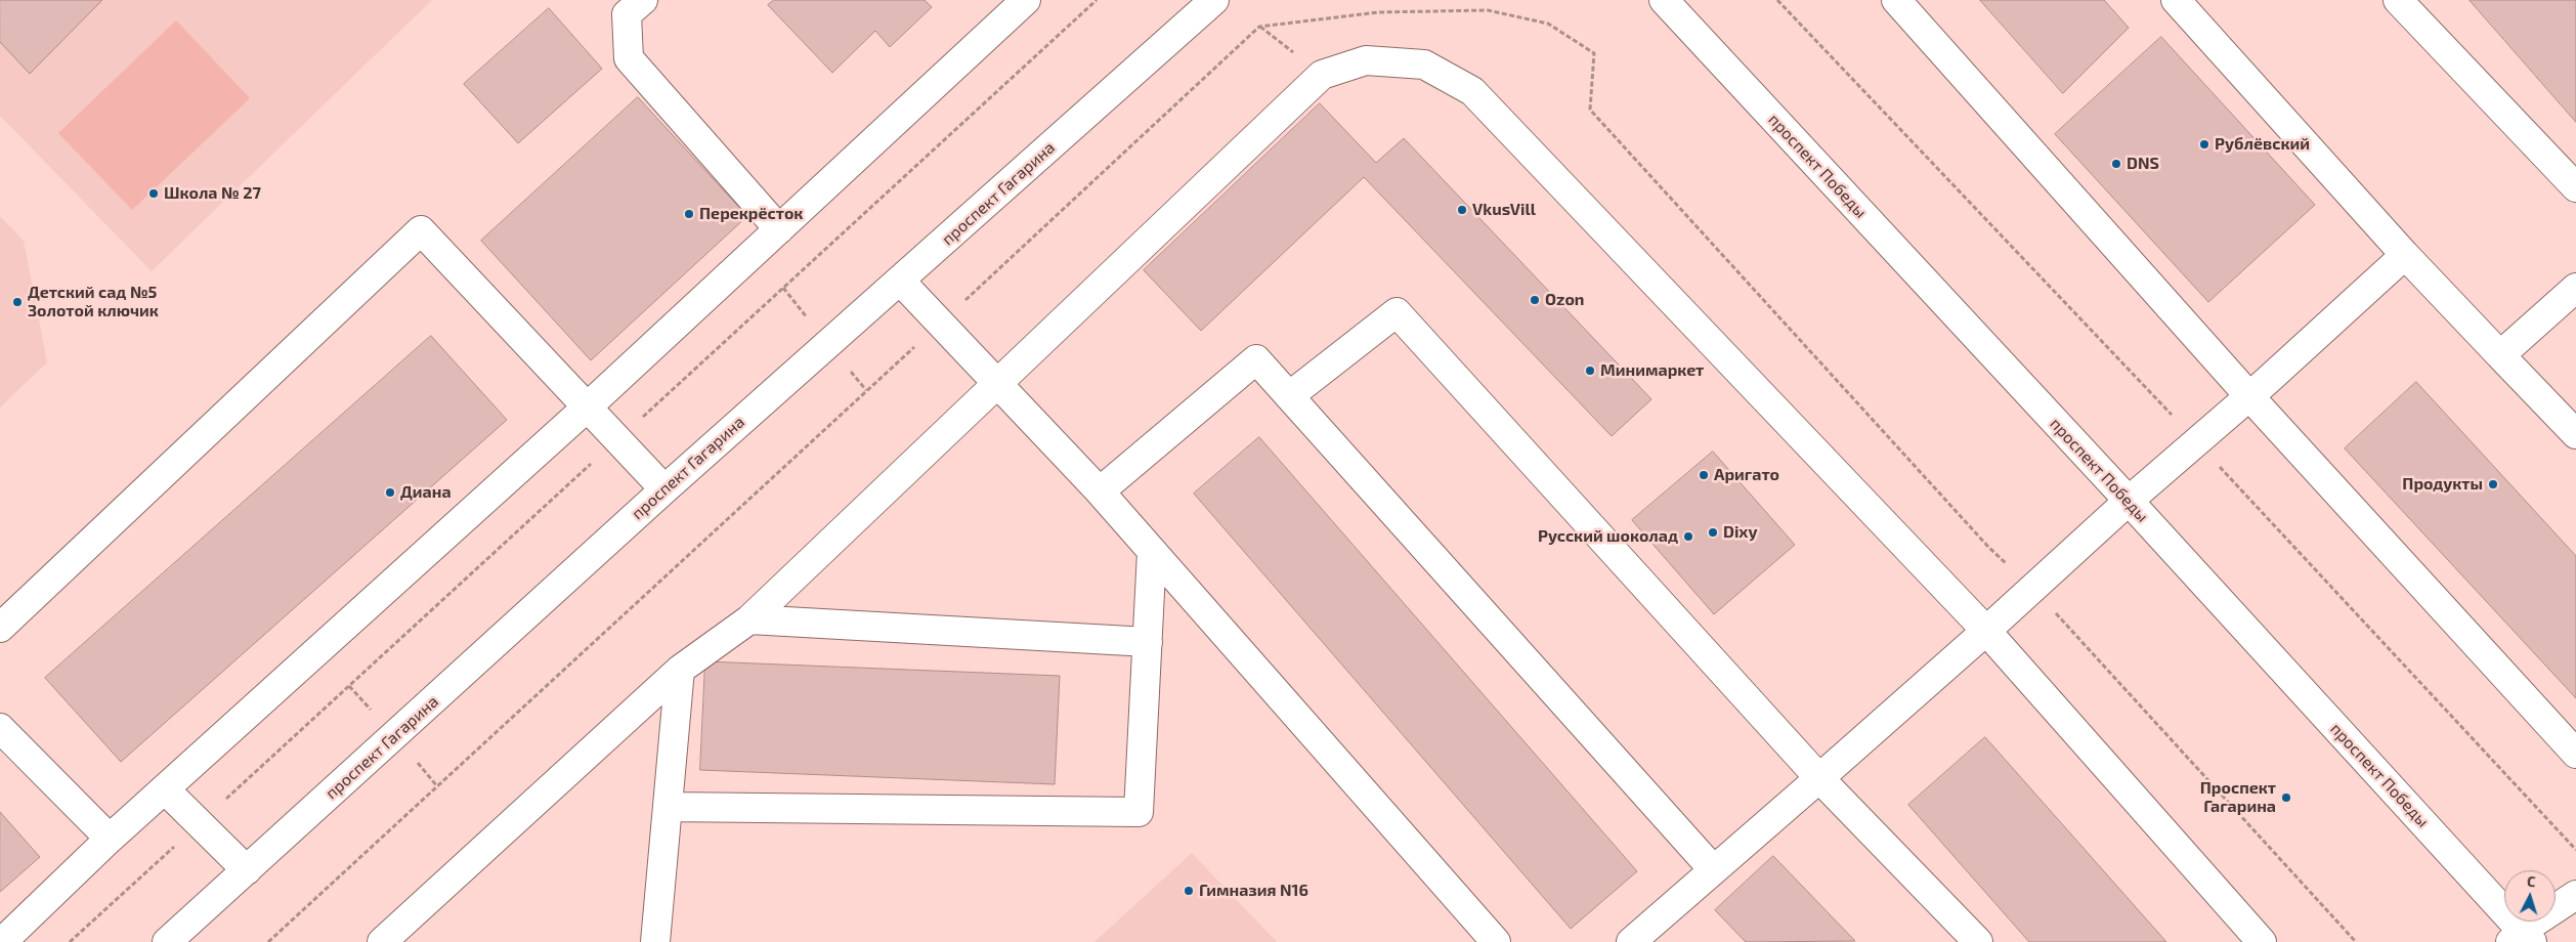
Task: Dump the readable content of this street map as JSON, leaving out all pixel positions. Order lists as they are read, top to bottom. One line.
{"streets":{"street":["проспект Победы","проспект Гагарина"]},"places":["Рублёвский","DNS","Школа № 27","VkusVill","Перекрёсток","Ozon","Детский сад №5 Золотой ключик","Минимаркет","Аригато","Продукты","Диана","Dixy","Русский шоколад","Проспект Гагарина","Гимназия N16"],"north":"top"}
